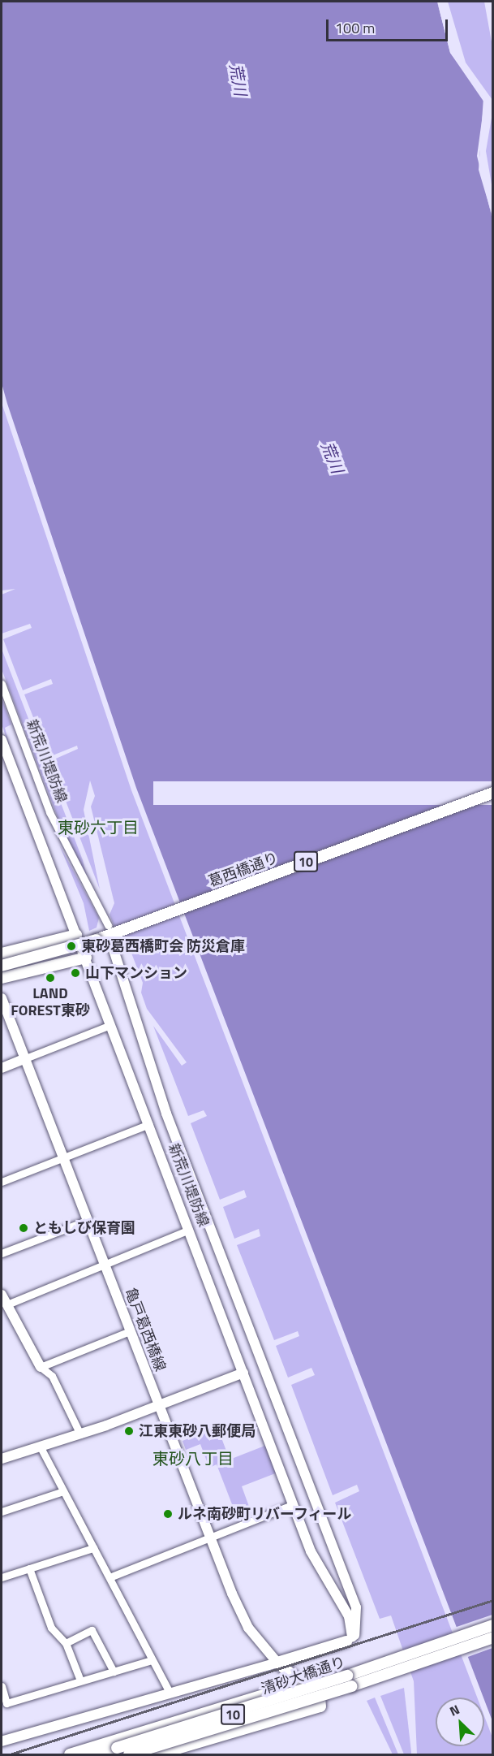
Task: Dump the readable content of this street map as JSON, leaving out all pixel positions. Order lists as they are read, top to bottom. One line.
{"streets":{"main road":["新荒川堤防線","10","葛西橋通り","亀戸葛西橋線","清砂大橋通り"]},"crossings":[["新荒川堤防線","葛西橋通り"]],"districts":["東砂六丁目","東砂八丁目"],"water":["荒川"],"places":["東砂葛西橋町会 防災倉庫","山下マンション","LAND FOREST東砂","ともしび保育園","江東東砂八郵便局","ルネ南砂町リバーフィール"],"scale_bar":"100 m","north":"top left"}
